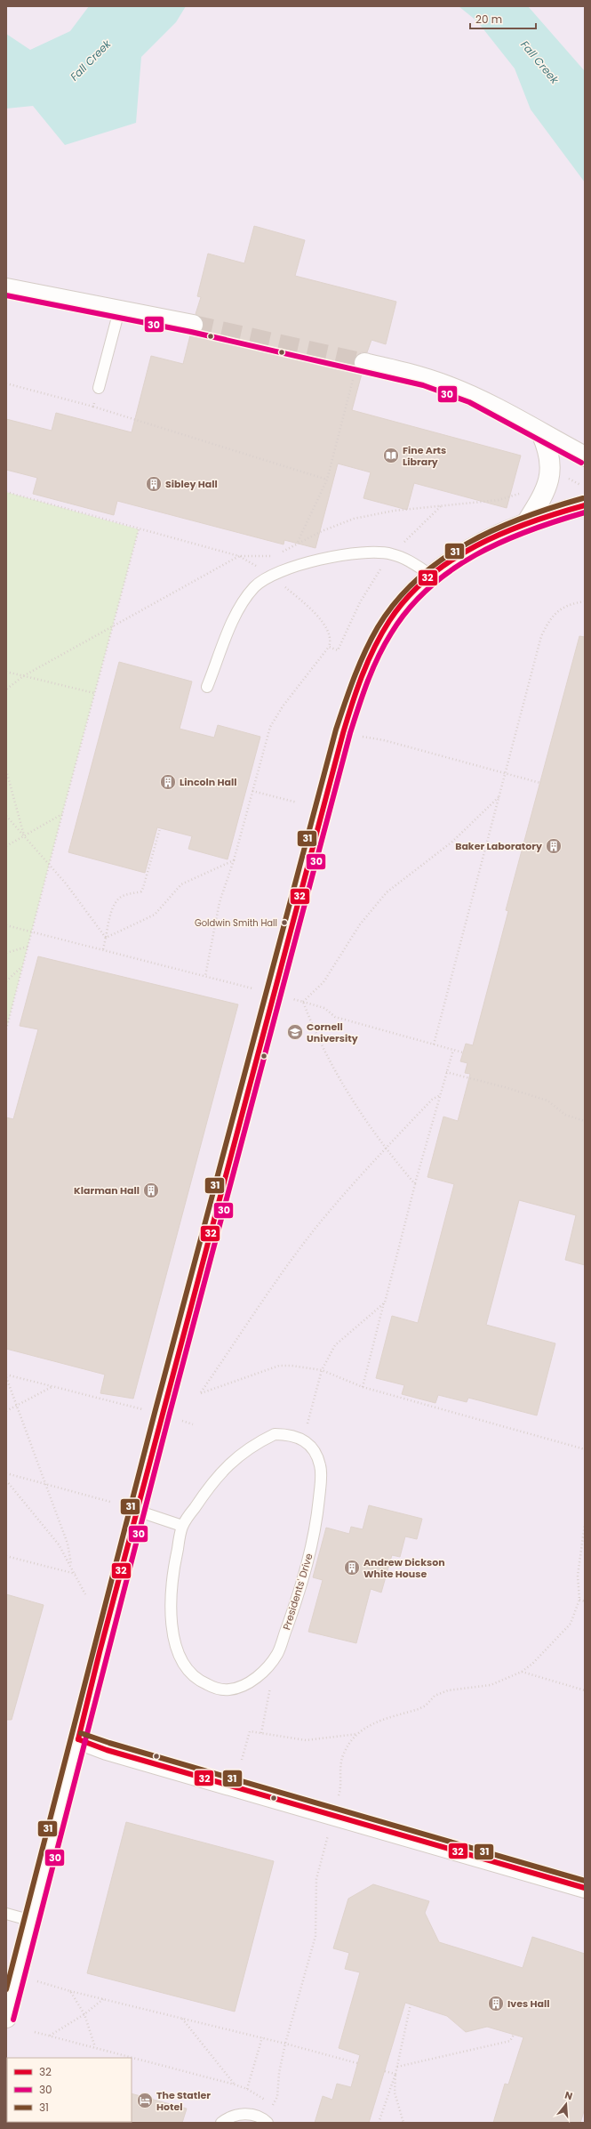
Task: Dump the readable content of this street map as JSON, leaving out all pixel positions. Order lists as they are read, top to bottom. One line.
{"streets":{"lane":["Presidents' Drive"]},"water":["Fall Creek"],"places":{"library":["Fine Arts Library"],"building":["Sibley Hall","Lincoln Hall","Baker Laboratory","Klarman Hall","Andrew Dickson White House","Ives Hall"],"other":["Goldwin Smith Hall"],"school or university":["Cornell University"],"hotel":["The Statler Hotel"]},"lines":["transit line 30","transit line 31","transit line 32"],"legend":["32","30","31"],"scale_bar":"20 m","north":"top"}
